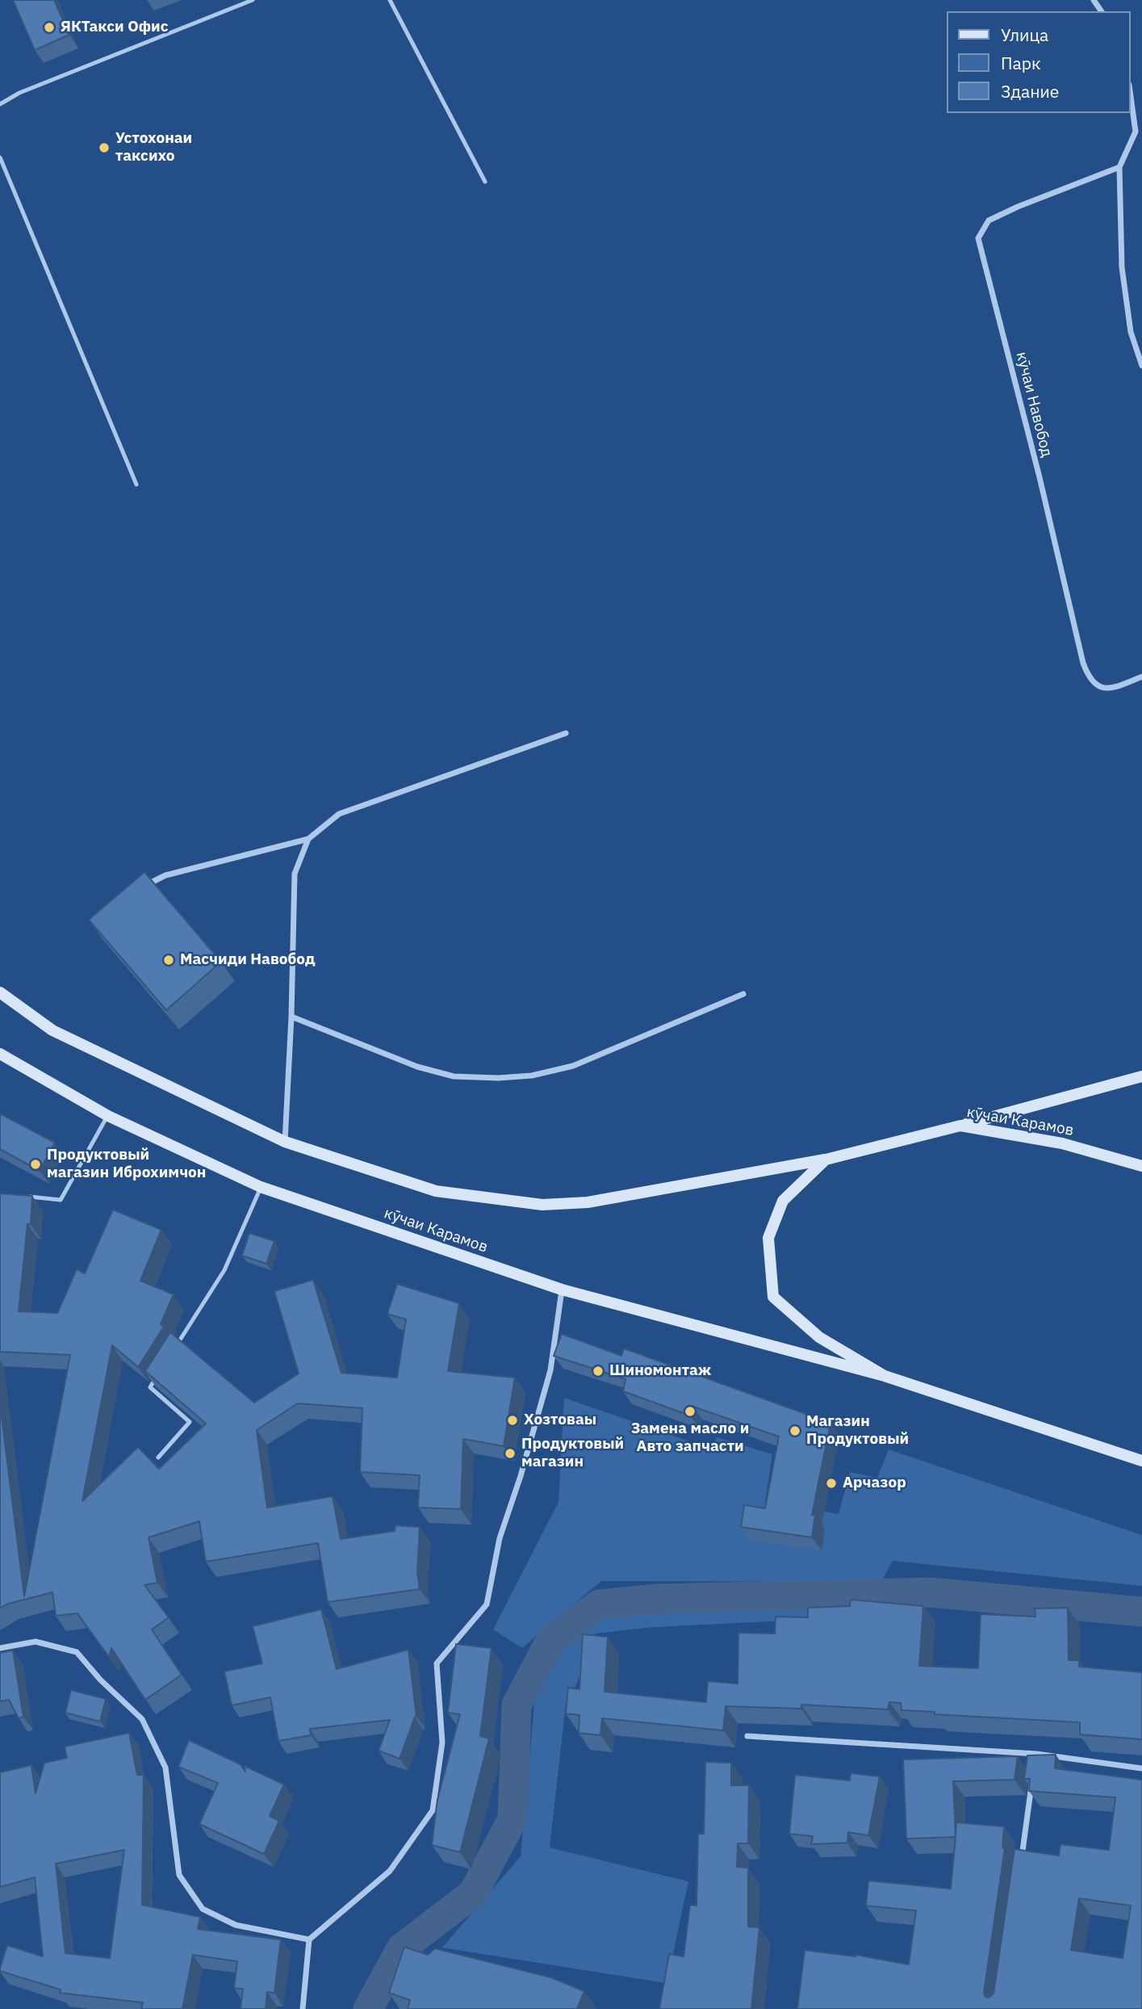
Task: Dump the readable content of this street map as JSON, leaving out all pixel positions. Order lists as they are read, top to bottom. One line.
{"streets":{"main road":["кӯчаи Карамов"],"street":["кӯчаи Навобод"]},"places":["ЯКТакси Офис","Устохонаи таксихо","Масчиди Навобод","Продуктовый магазин Иброхимчон","Шиномонтаж","Замена масло и Авто запчасти","Хозтоваы","Магазин Продуктовый","Продуктовый магазин","Арчазор"],"legend":["Улица","Парк","Здание"]}
